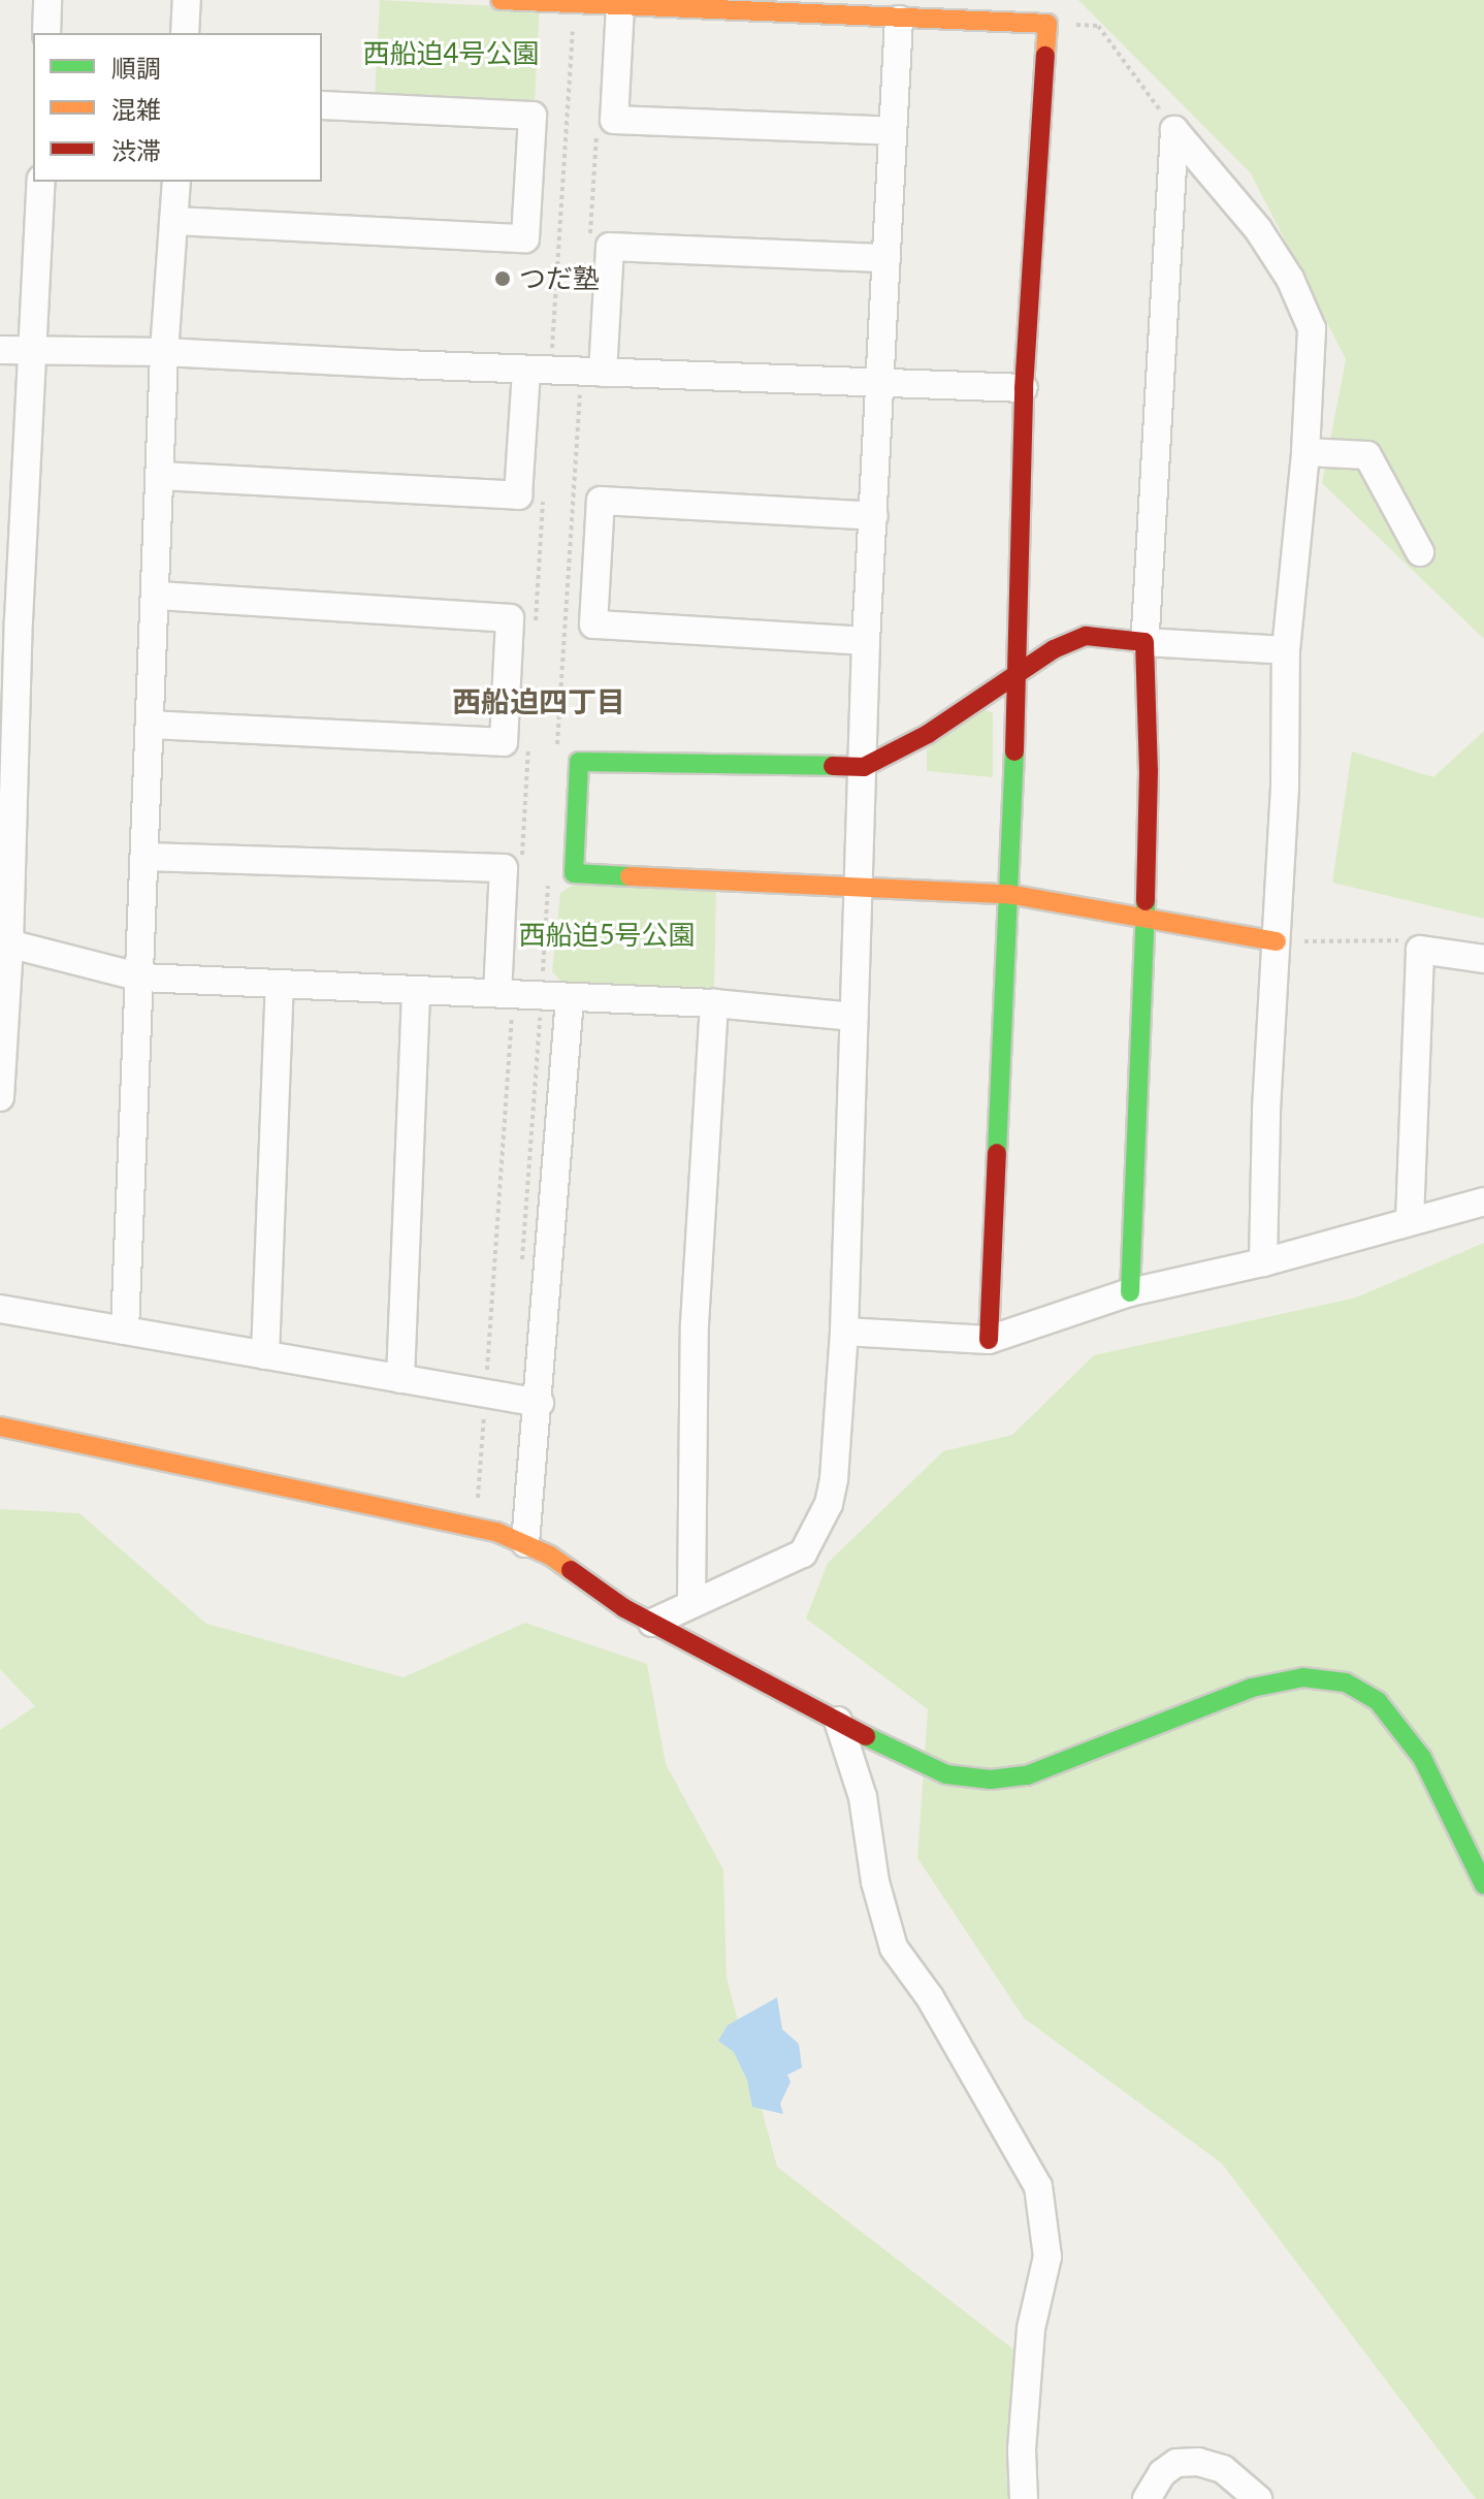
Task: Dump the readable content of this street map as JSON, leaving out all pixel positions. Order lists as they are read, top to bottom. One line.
{"districts":["西船迫四丁目"],"parks":["西船迫4号公園","西船迫5号公園"],"places":["つだ塾"],"legend":["順調","混雑","渋滞"]}
